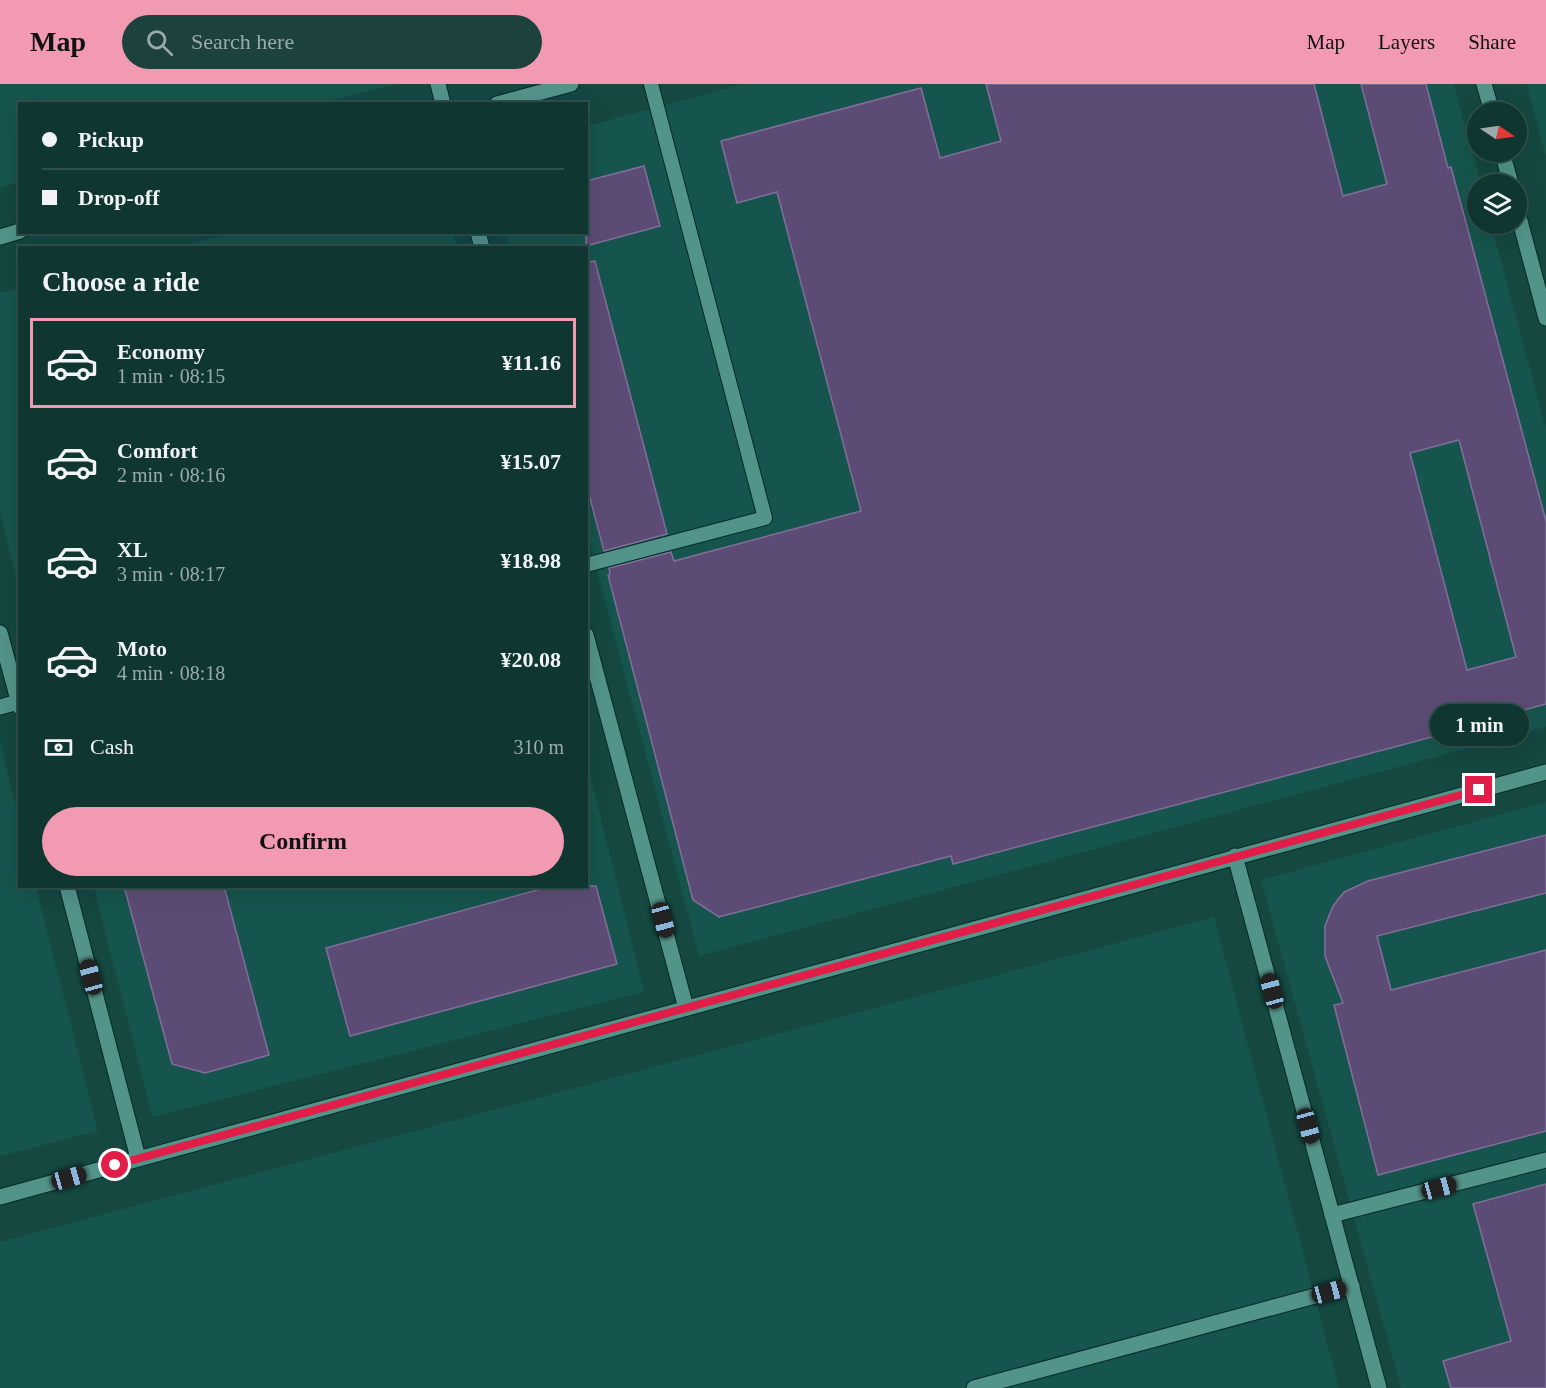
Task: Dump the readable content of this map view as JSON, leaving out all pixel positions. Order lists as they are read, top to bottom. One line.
{"north":"right","page":{"header":"Map","search":"Search here","nav":["Map","Layers","Share"],"banner":["Pickup","Drop-off"],"heading":"Choose a ride","list":[{"name":"Economy","note":"1 min · 08:15","value":"¥11.16"},{"name":"Comfort","note":"2 min · 08:16","value":"¥15.07"},{"name":"XL","note":"3 min · 08:17","value":"¥18.98"},{"name":"Moto","note":"4 min · 08:18","value":"¥20.08"}],"bubble":"1 min","pay":["Cash","310 m"],"buttons":"Confirm"}}
